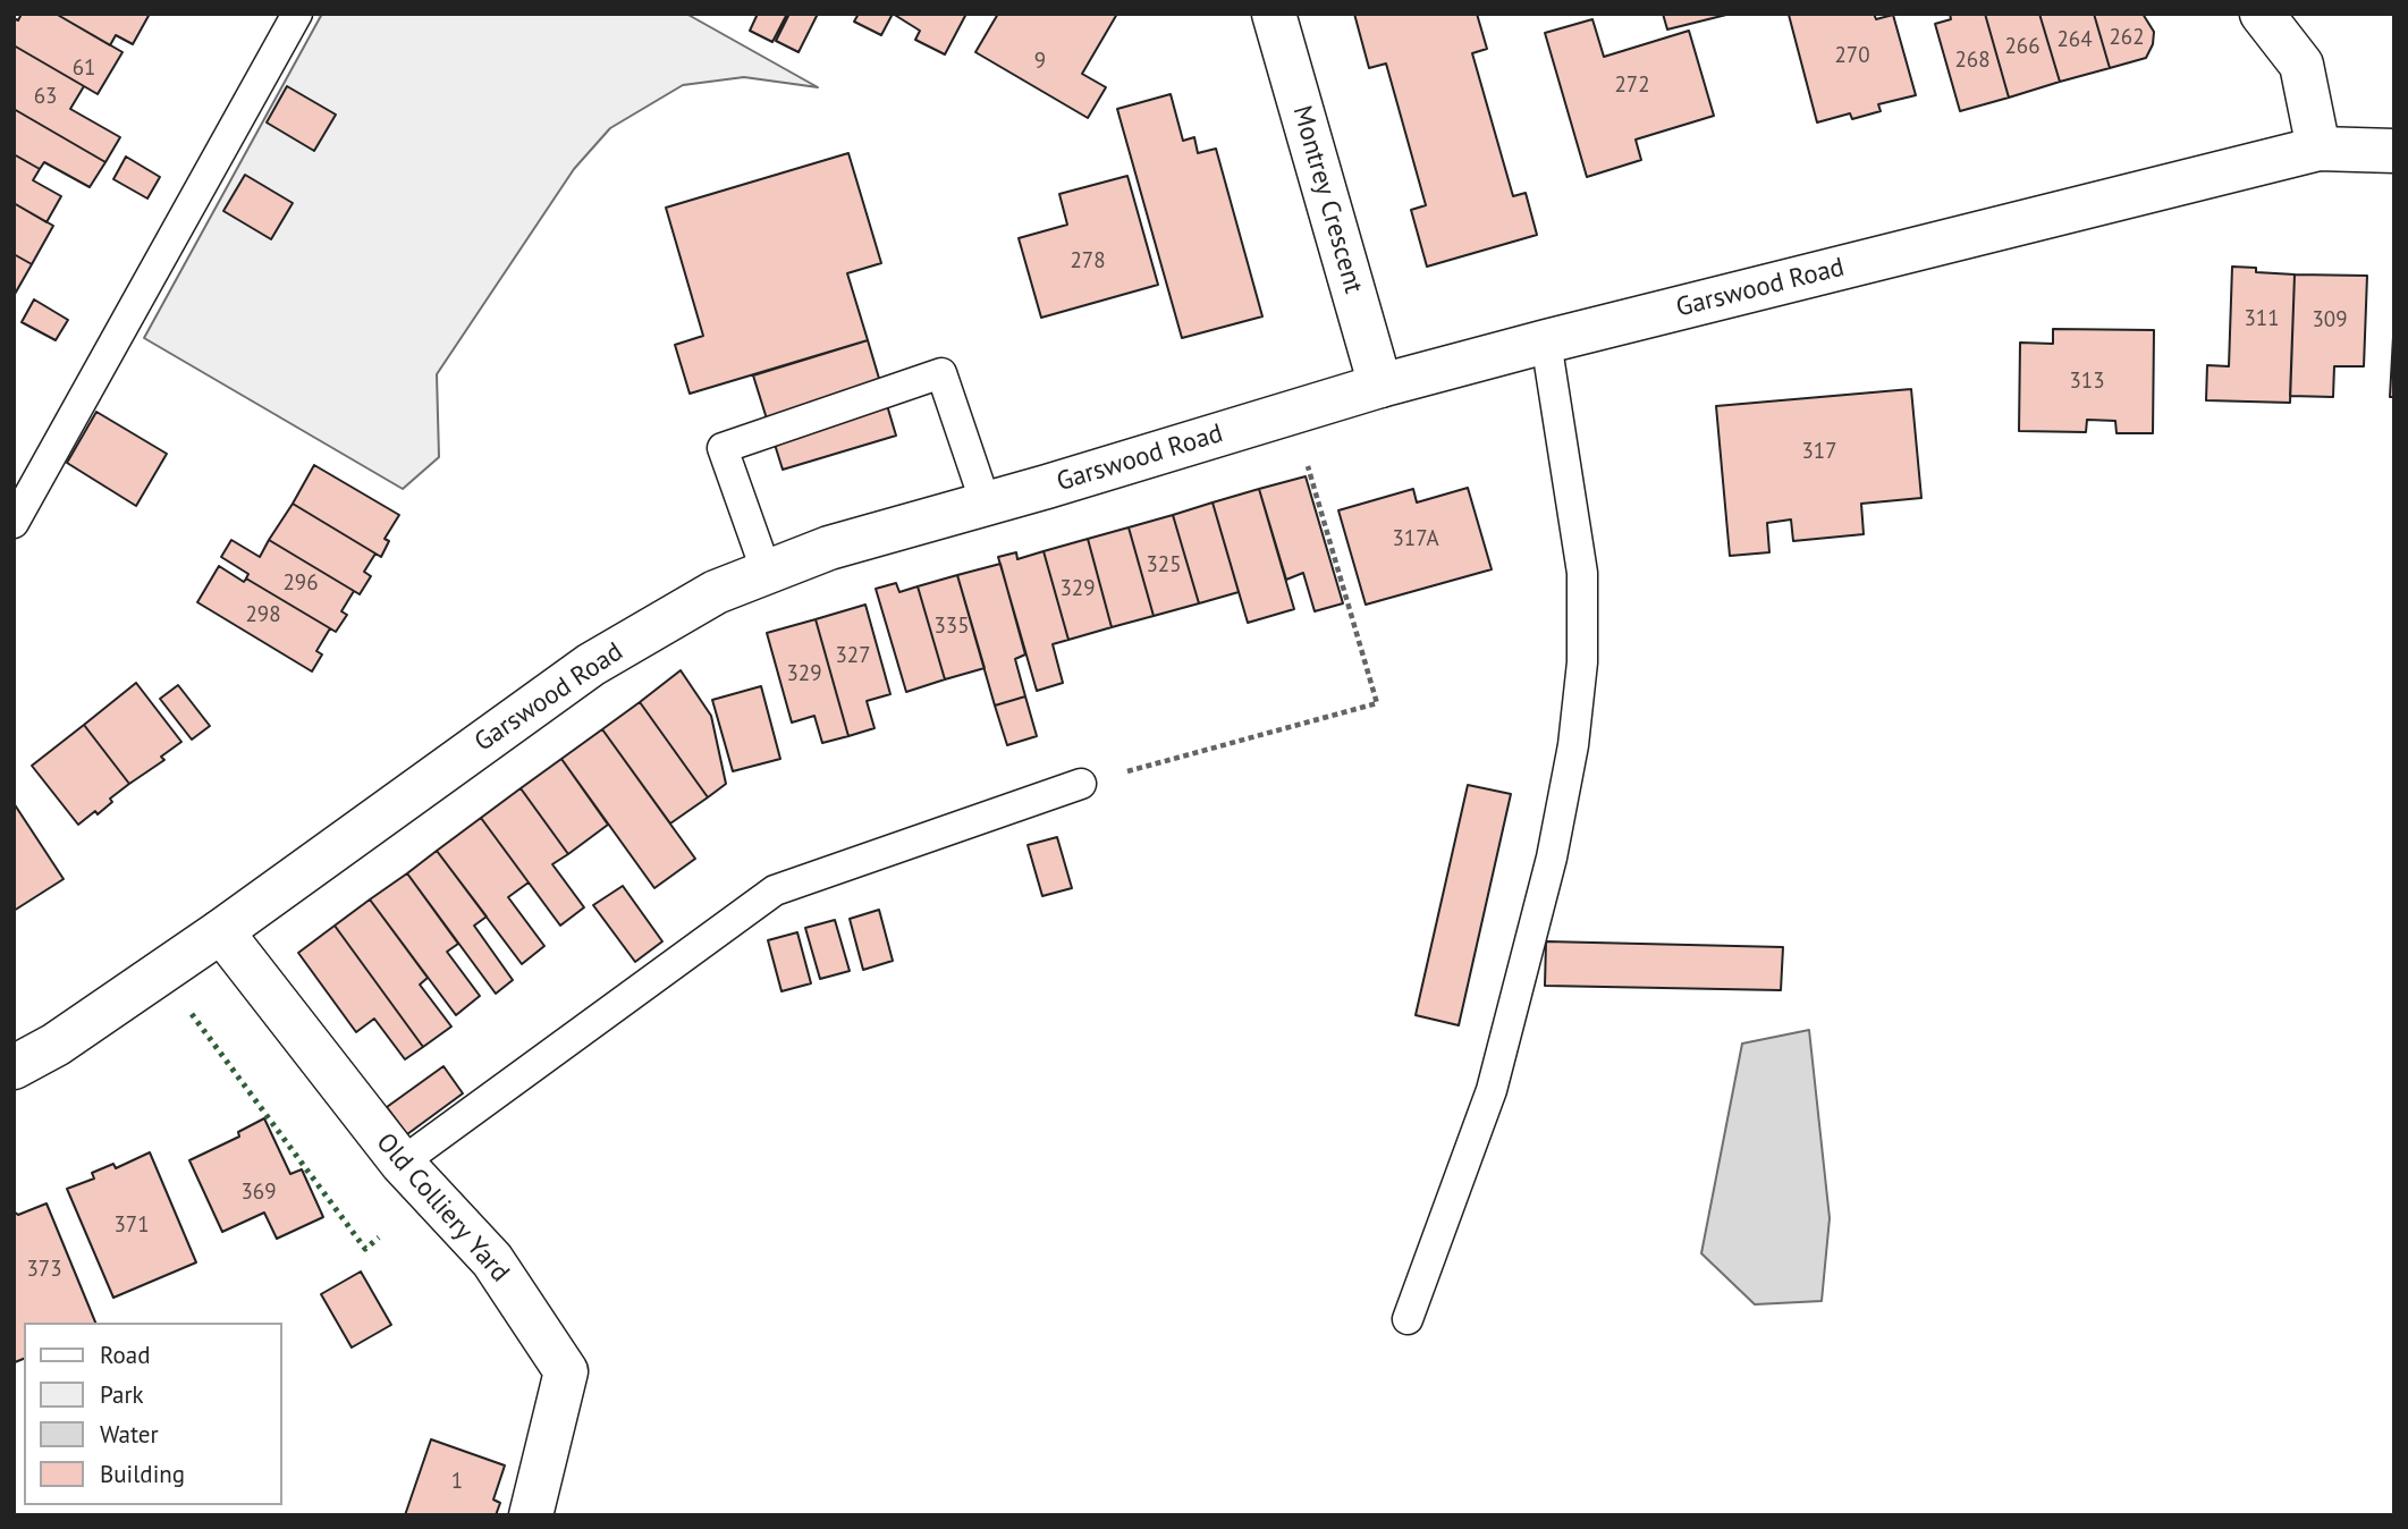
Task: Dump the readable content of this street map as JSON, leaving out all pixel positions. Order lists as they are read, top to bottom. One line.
{"streets":{"street":["Montrey Crescent","Garswood Road","Old Colliery Yard"]},"crossings":[["Montrey Crescent","Garswood Road"],["Garswood Road","Old Colliery Yard"]],"house_numbers":["262","264","266","270","268","9","61","272","63","278","311","309","313","317","317A","325","296","329","298","335","327","329","369","371","373","1"],"legend":["Road","Park","Water","Building"]}
